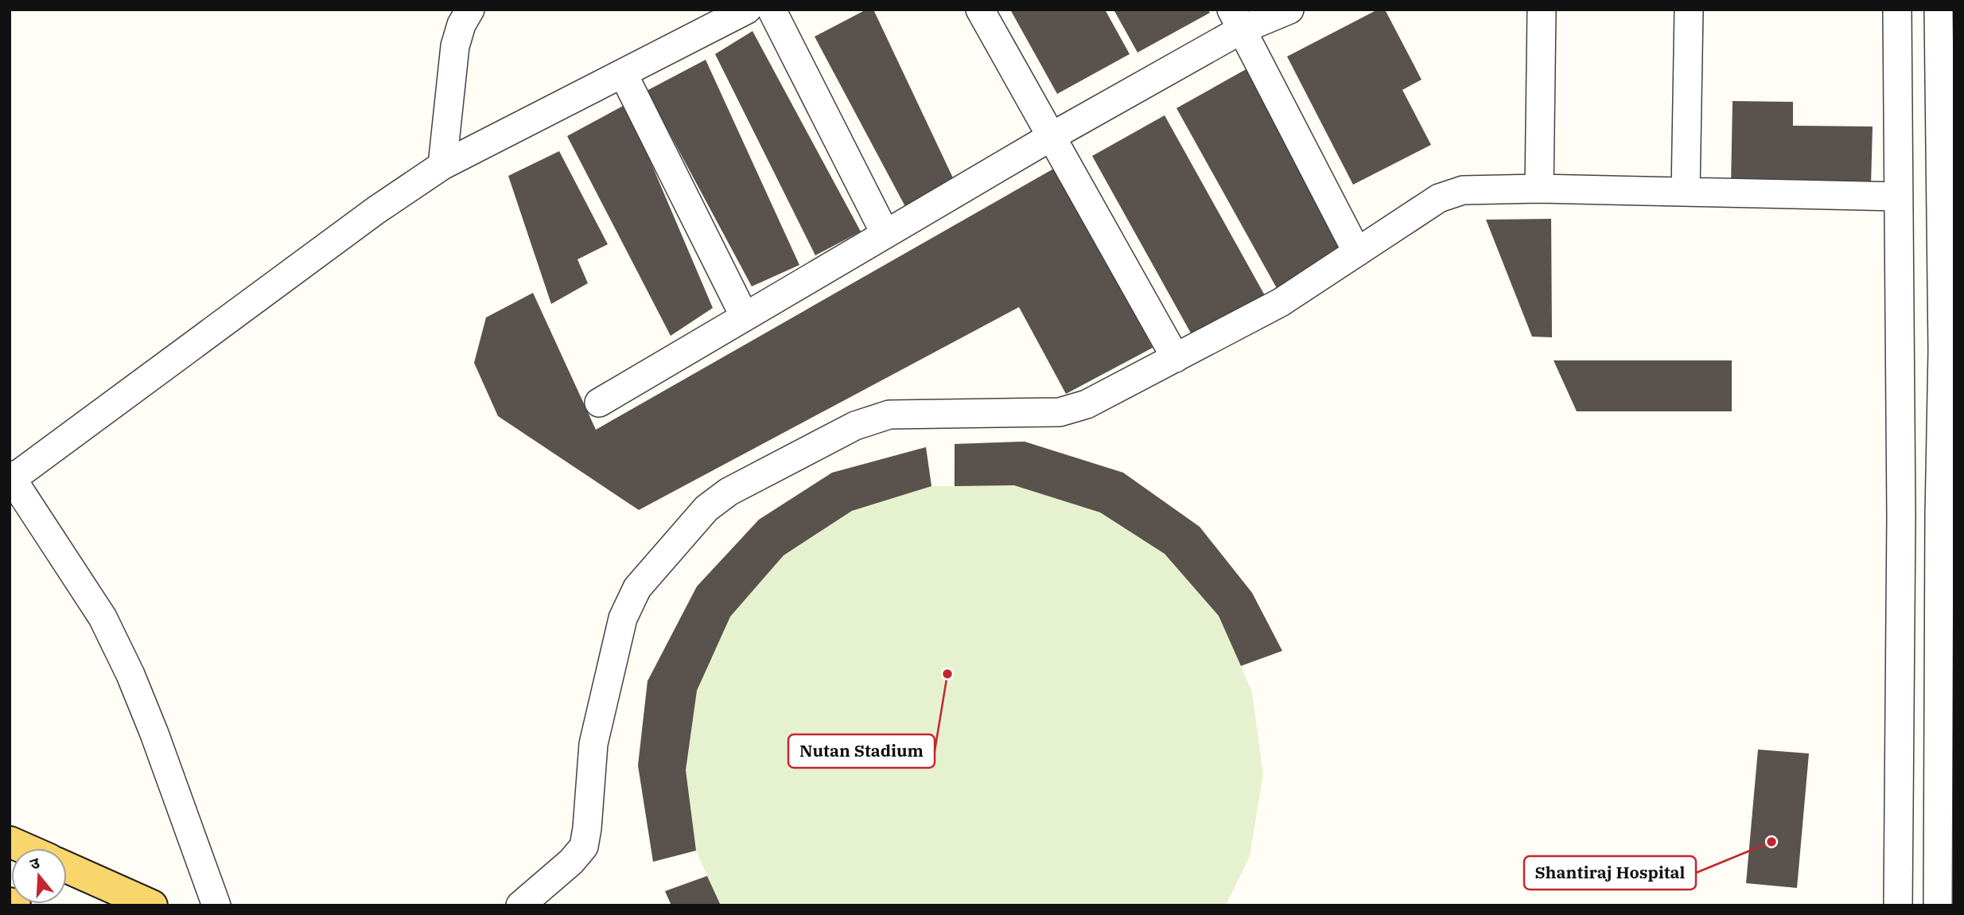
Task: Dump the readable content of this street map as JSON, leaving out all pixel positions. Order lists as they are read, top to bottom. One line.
{"places":["Nutan Stadium","Shantiraj Hospital"],"north":"top"}
